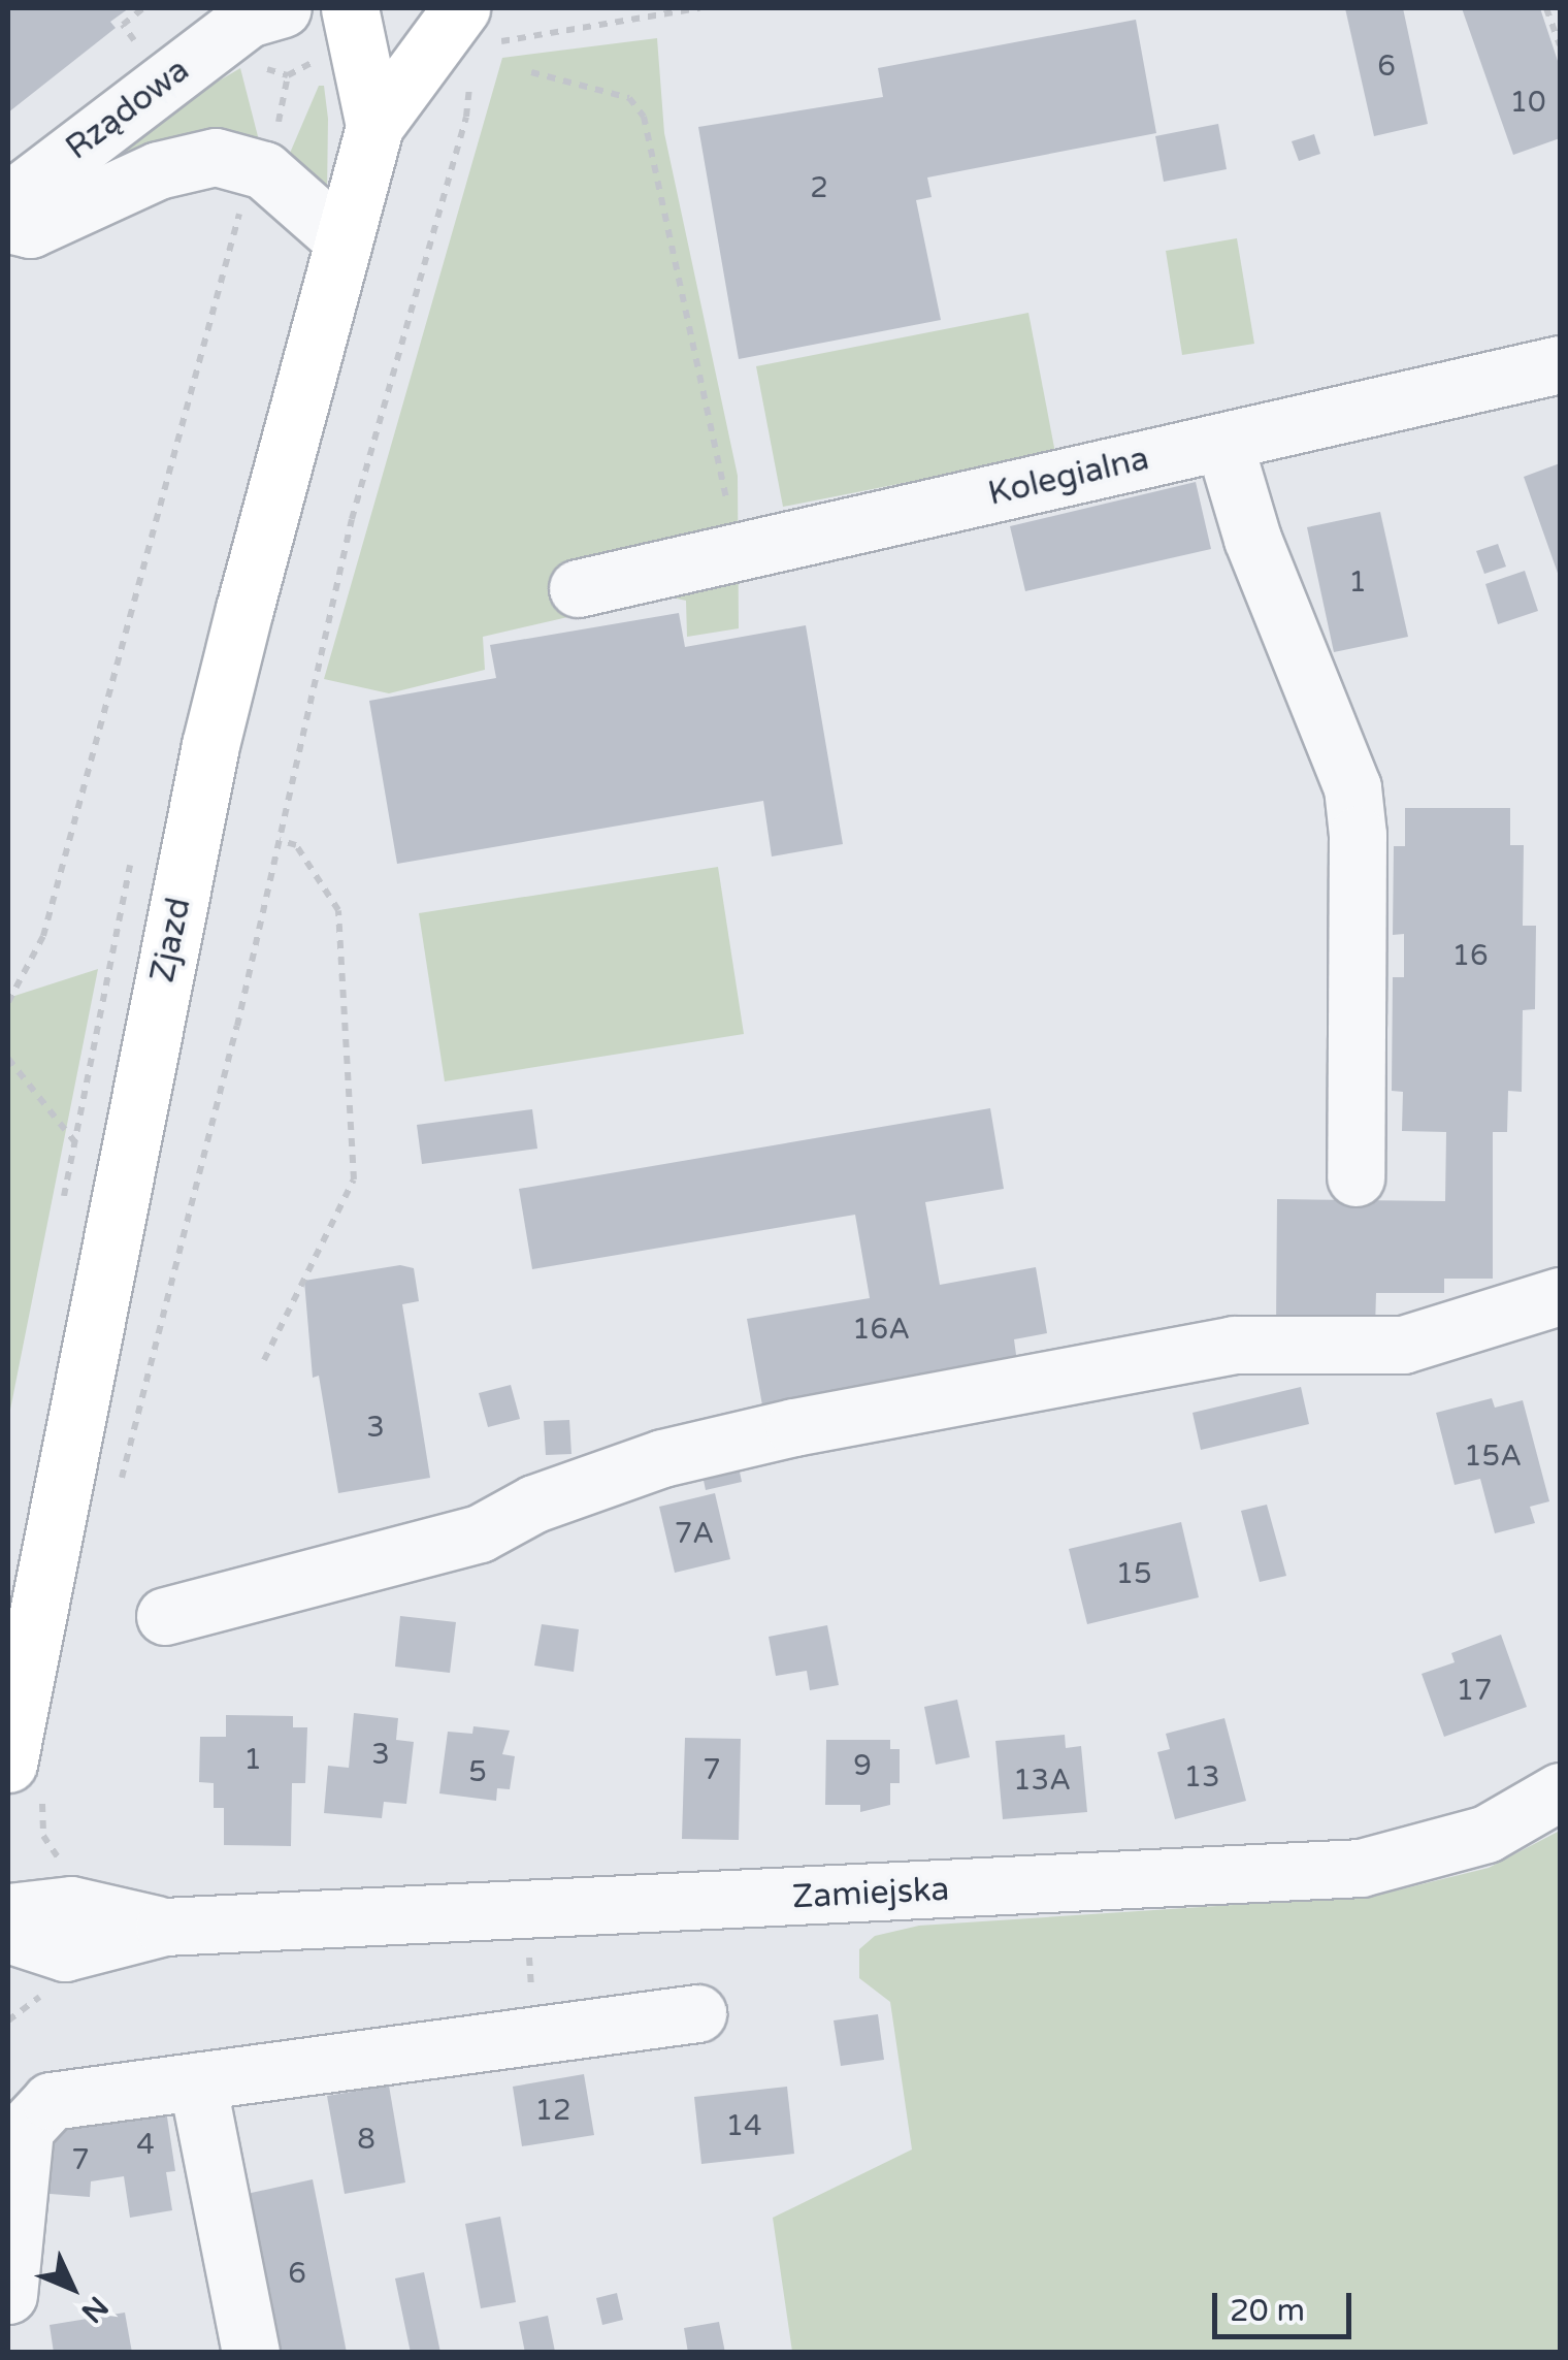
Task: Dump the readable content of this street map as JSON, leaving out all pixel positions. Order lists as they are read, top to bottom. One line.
{"streets":{"main road":["Zjazd"],"street":["Rządowa","Kolegialna","Zamiejska"]},"crossings":[["Rządowa","Zjazd"]],"house_numbers":["6","10","2","1","16","16A","3","15A","7A","15","17","3","1","9","7","5","13","13A","12","14","8","4","7","6"],"scale_bar":"20 m","north":"bottom right"}
